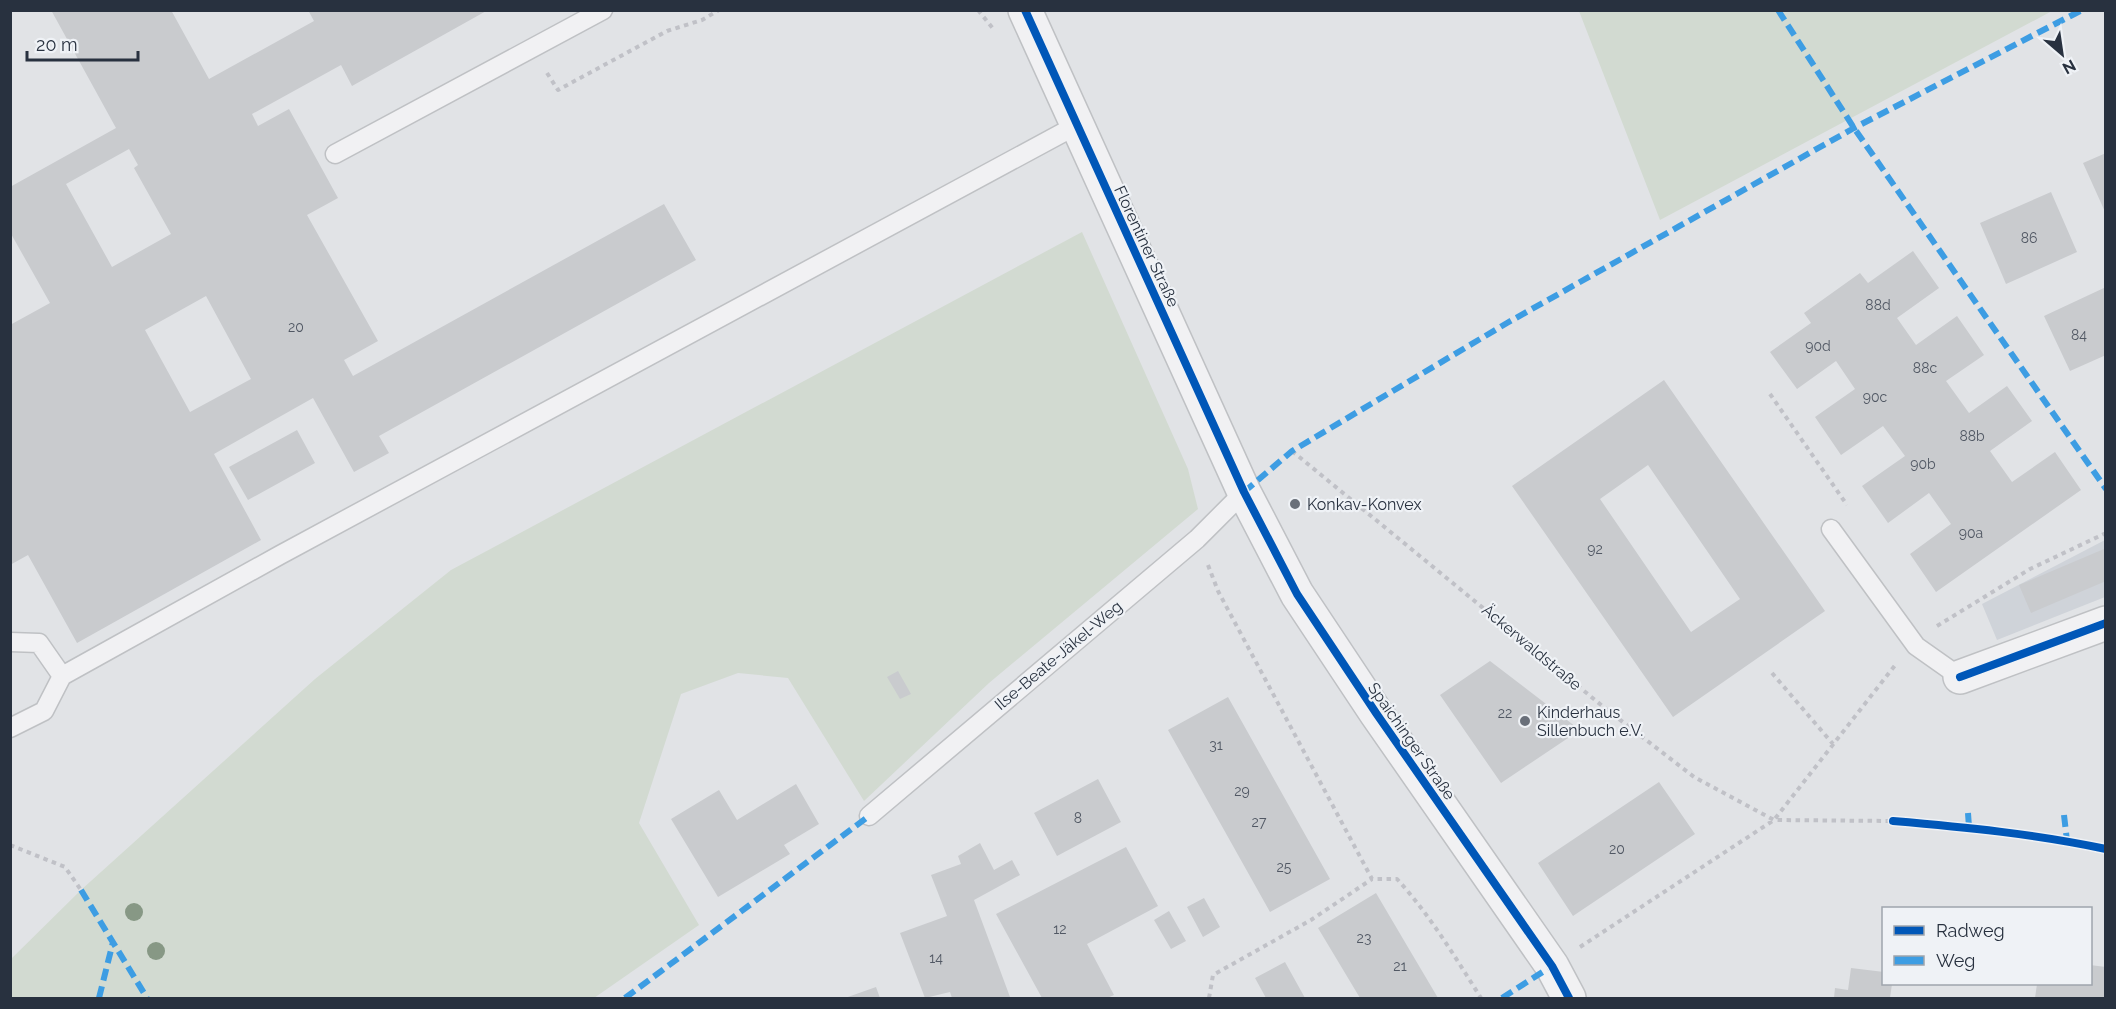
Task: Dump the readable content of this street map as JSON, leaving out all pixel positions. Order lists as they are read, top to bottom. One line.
{"streets":{"street":["Florentiner Straße","Spaichinger Straße"],"lane":["Ilse-Beate-Jäkel-Weg"],"path":["Äckerwaldstraße"]},"crossings":[["Florentiner Straße","Ilse-Beate-Jäkel-Weg"],["Florentiner Straße","Spaichinger Straße"],["Ilse-Beate-Jäkel-Weg","Spaichinger Straße"]],"places":["Konkav-Konvex","Kinderhaus Sillenbuch e.V."],"house_numbers":["86","88d","20","84","90d","88c","90c","88b","90b","90a","92","22","31","29","8","27","20","25","12","23","14","21"],"legend":["Radweg","Weg"],"scale_bar":"20 m","north":"bottom right"}
